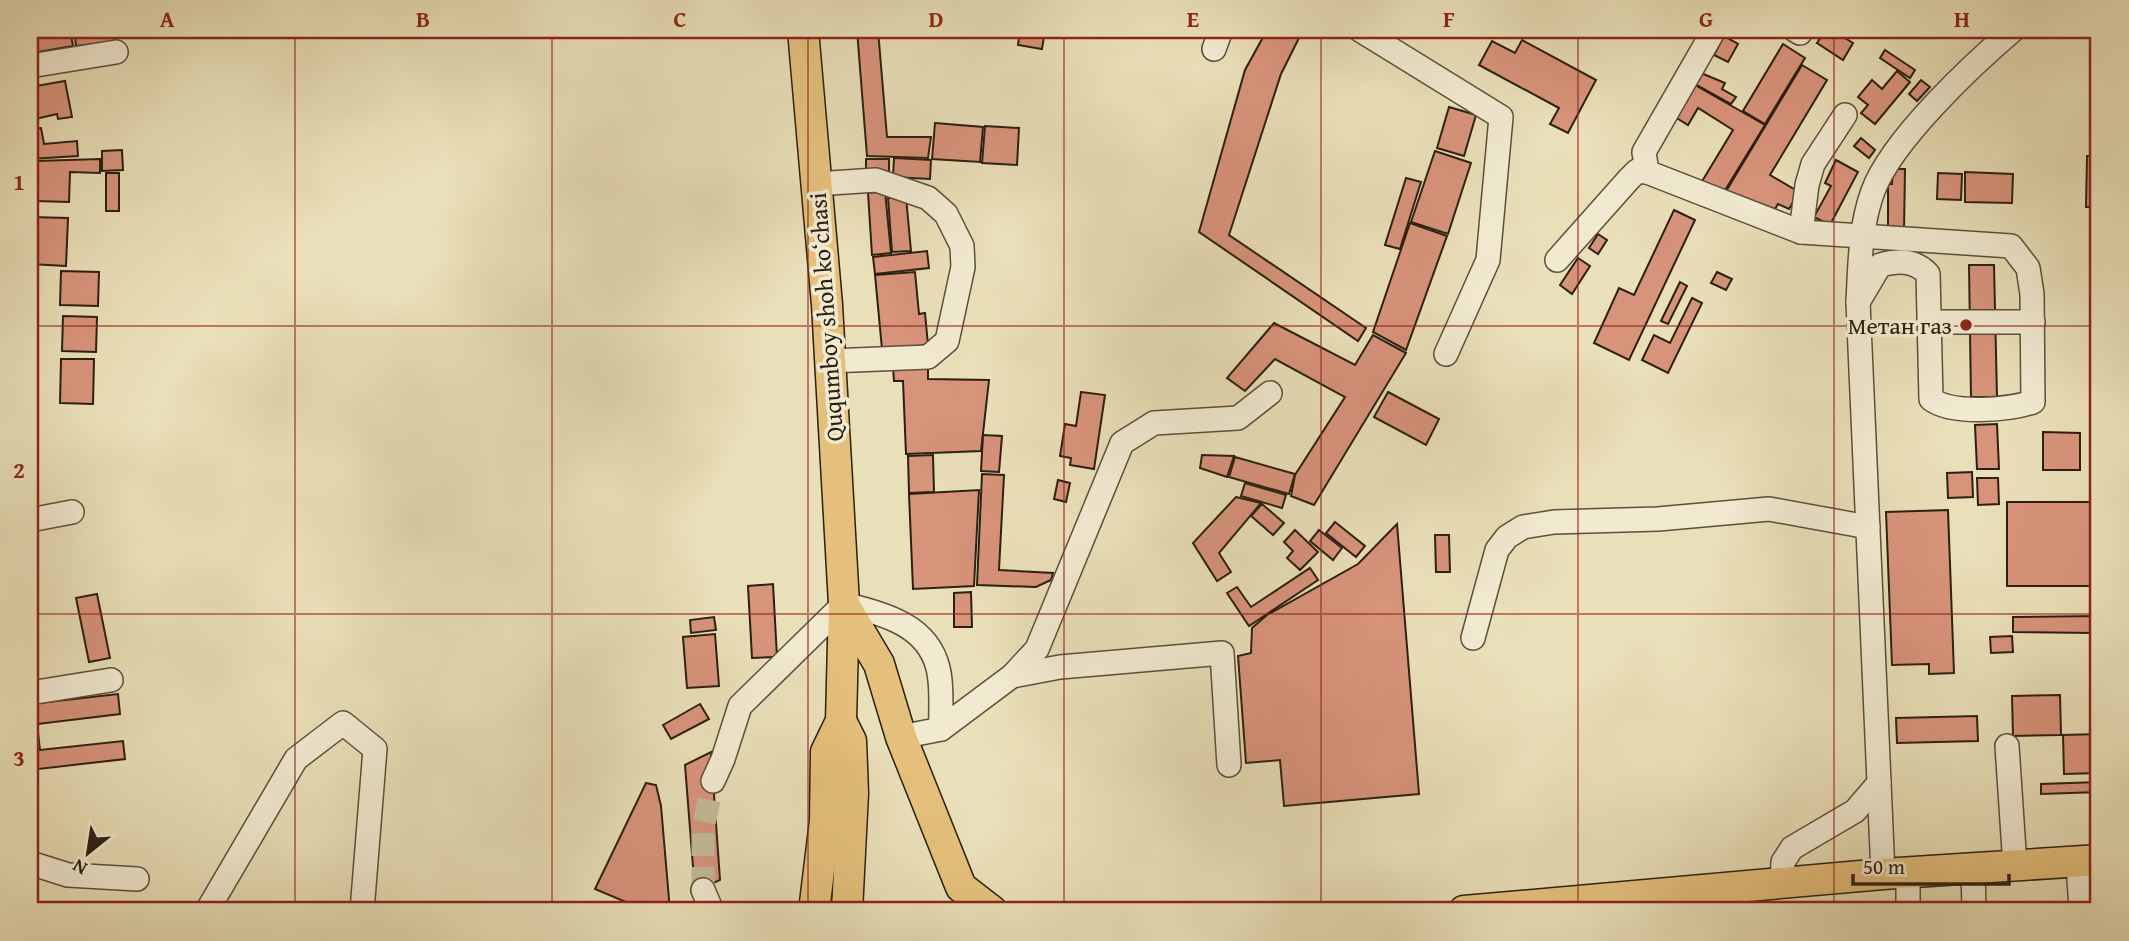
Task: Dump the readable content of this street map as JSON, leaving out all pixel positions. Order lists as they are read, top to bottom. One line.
{"streets":{"main road":["Ququmboy shoh koʻchasi"]},"places":["Метан газ"],"scale_bar":"50 m","north":"bottom left","grid":{"columns":["A","B","C","D","E","F","G","H"],"rows":["1","2","3"]}}
